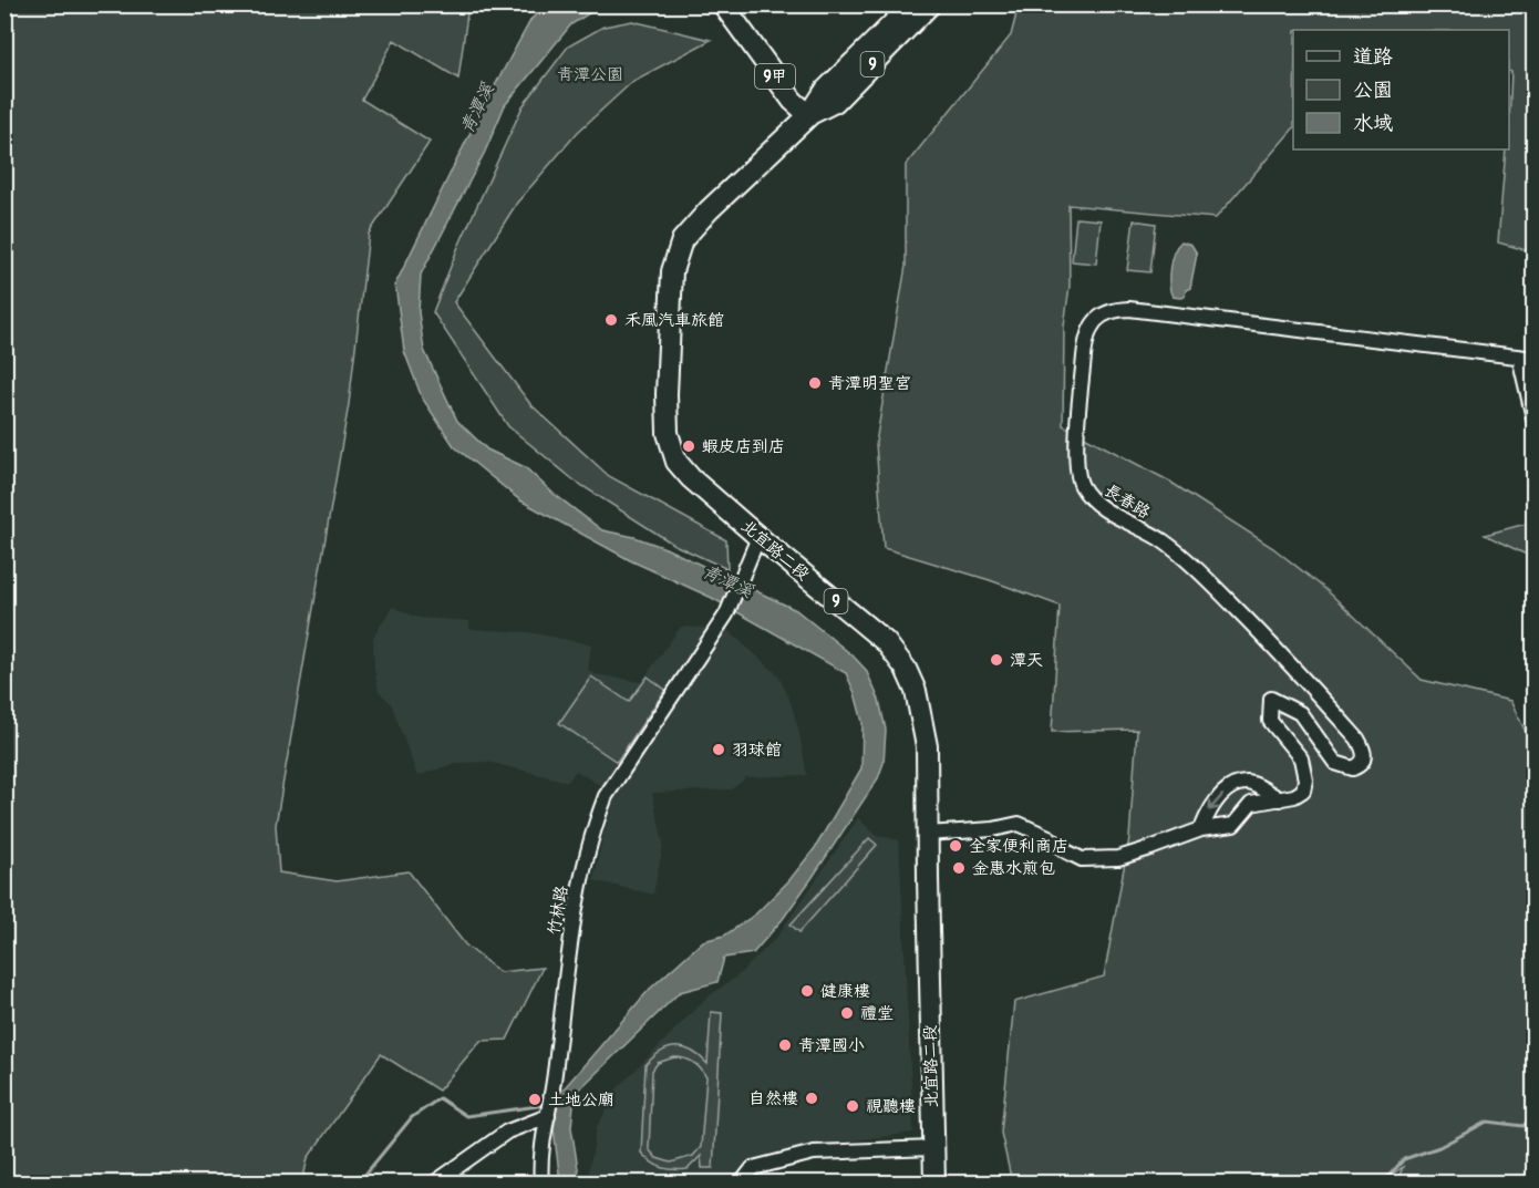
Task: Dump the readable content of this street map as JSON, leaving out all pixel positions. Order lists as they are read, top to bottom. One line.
{"streets":{"main road":["9","9甲","北宜路二段"],"street":["長春路","竹林路"]},"crossings":[["9","9甲"],["9","北宜路二段"],["9甲","北宜路二段"],["長春路","北宜路二段"],["北宜路二段","竹林路"]],"water":["青潭溪"],"parks":["青潭公園"],"places":["禾風汽車旅館","青潭明聖宮","蝦皮店到店","潭天","羽球館","全家便利商店","金惠水煎包","健康樓","禮堂","青潭國小","自然樓","土地公廟","視聽樓"],"legend":["道路","公園","水域"]}
